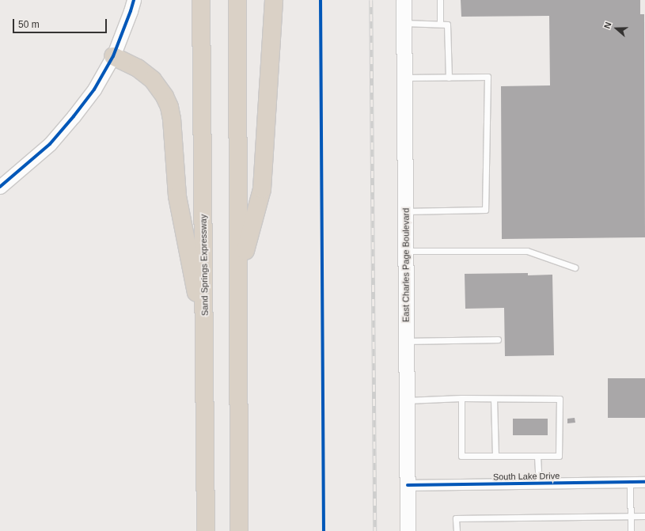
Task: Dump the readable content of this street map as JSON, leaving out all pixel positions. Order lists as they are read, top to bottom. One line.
{"streets":{"highway":["Sand Springs Expressway"],"main road":["East Charles Page Boulevard"],"street":["South Lake Drive"]},"crossings":[["East Charles Page Boulevard","South Lake Drive"]],"scale_bar":"50 m","north":"left"}
